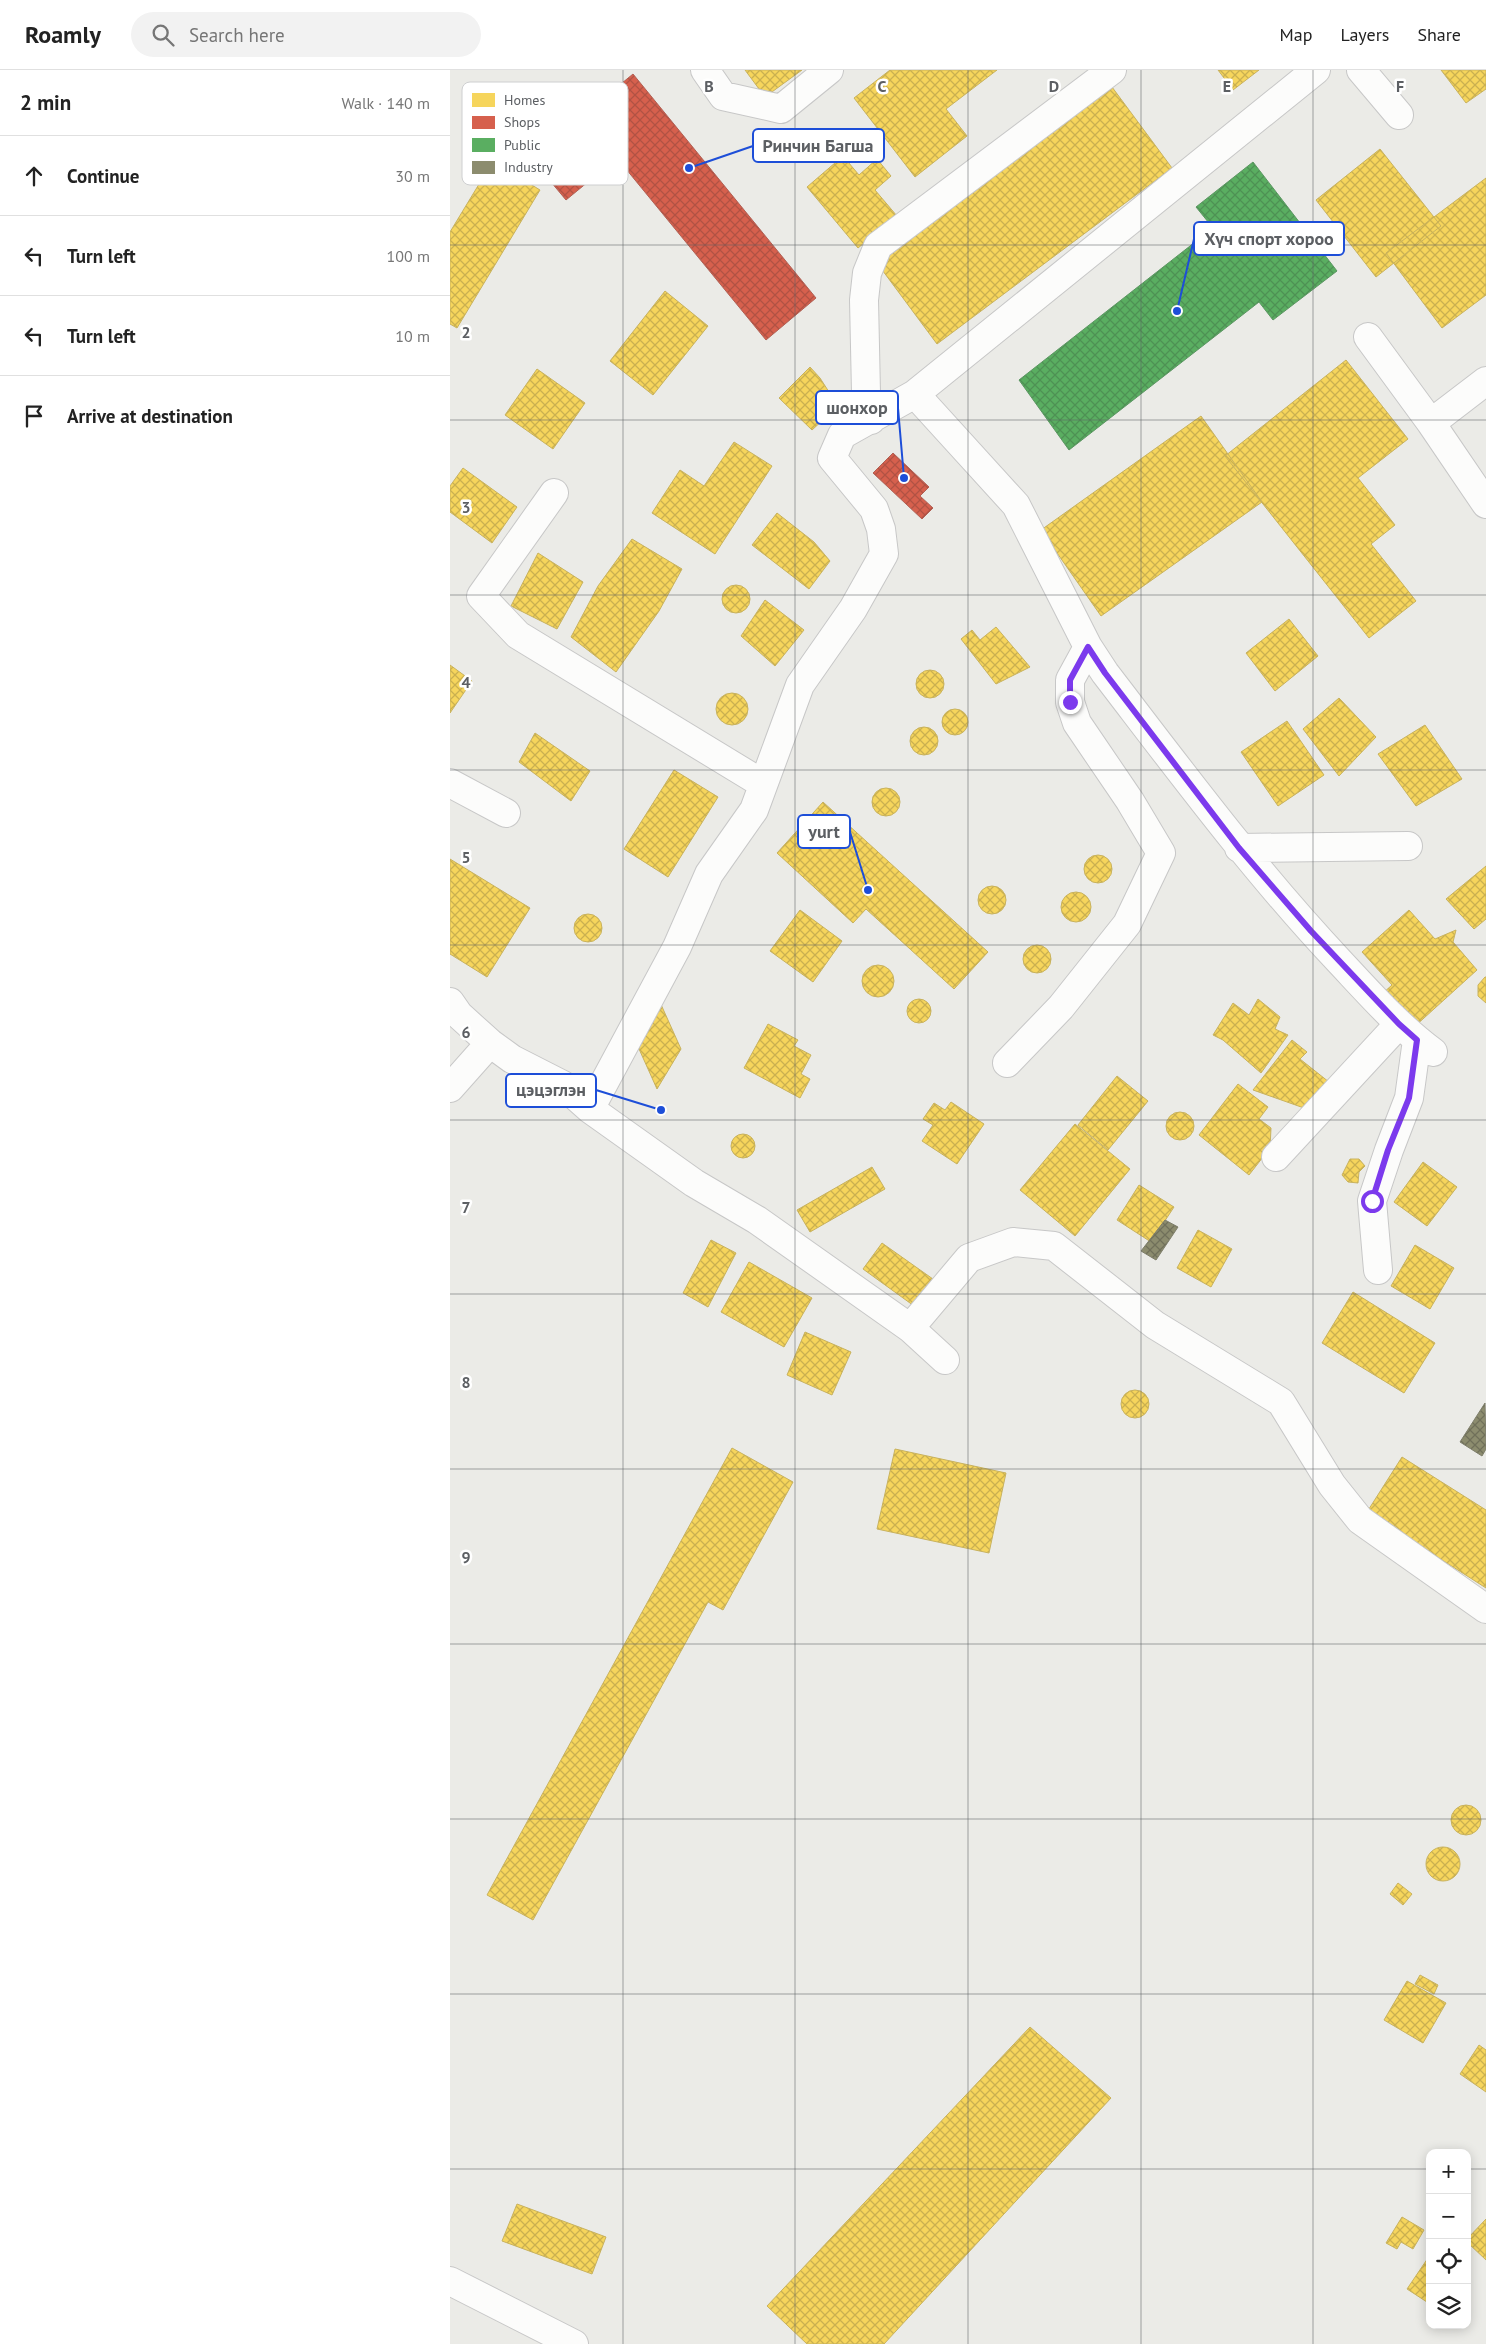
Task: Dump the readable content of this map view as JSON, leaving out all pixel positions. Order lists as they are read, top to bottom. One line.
{"places":["Ринчин Багша","Хүч спорт хороо","шонхор","yurt","цэцэглэн"],"legend":["Homes","Shops","Public","Industry"],"page":{"header":"Roamly","search":"Search here","nav":["Map","Layers","Share"],"heading":["2 min","Walk · 140 m"],"list":[["Continue","30 m"],["Turn left","100 m"],["Turn left","10 m"],"Arrive at destination"],"map_buttons":["+","−"]},"grid":{"columns":["B","C","D","E","F"],"rows":["2","3","4","5","6","7","8","9"]}}
